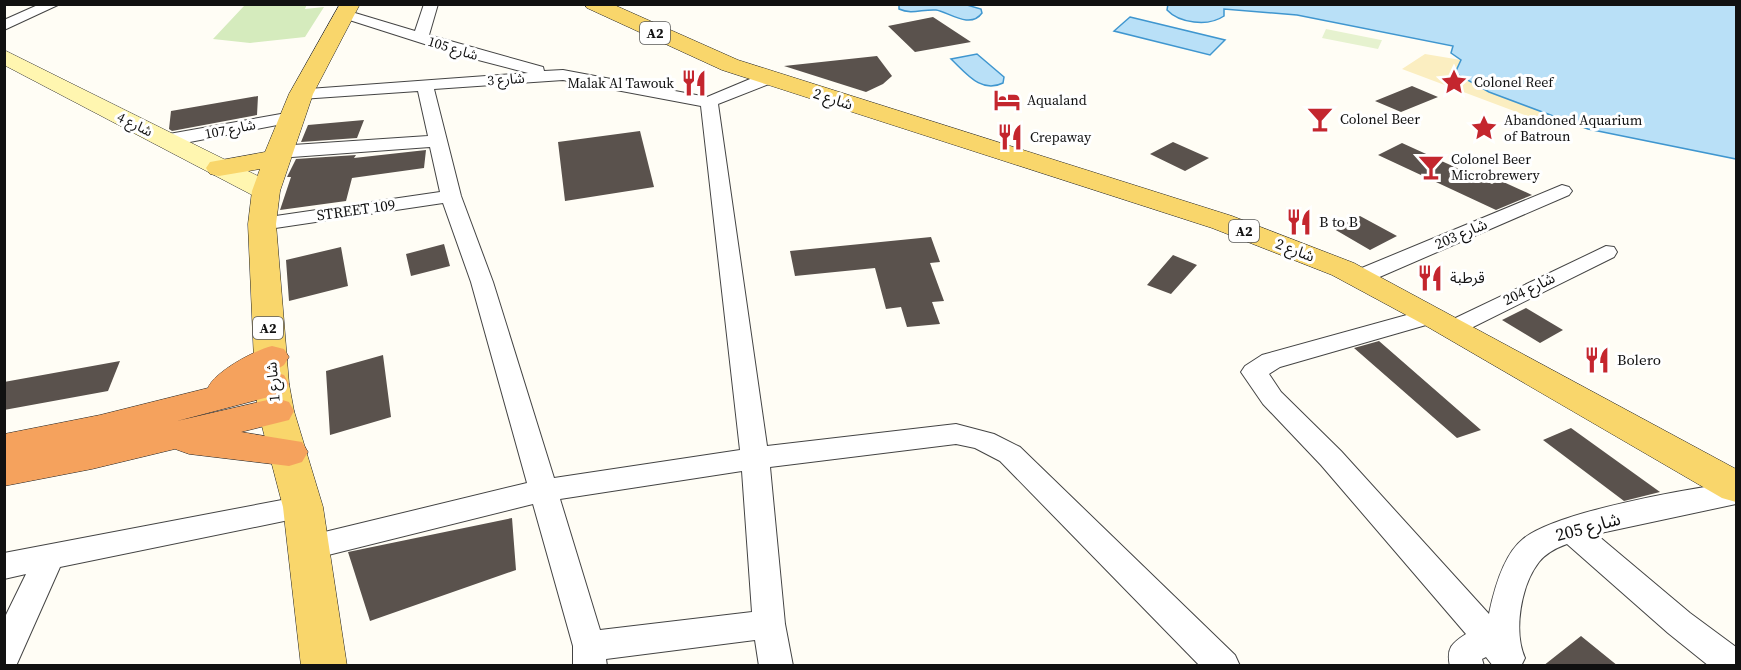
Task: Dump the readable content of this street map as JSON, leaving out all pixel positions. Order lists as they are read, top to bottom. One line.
{"streets":{"main road":["A2","شارع 2","شارع 4","شارع 1"],"street":["شارع 105","شارع 3","شارع 107","STREET 109","شارع 203","شارع 204","شارع 205"]},"crossings":[["شارع 105","شارع 3"],["شارع 105","شارع 1"],["شارع 3","شارع 107"],["شارع 3","شارع 1"],["شارع 2","شارع 203"],["شارع 2","شارع 204"],["شارع 4","شارع 107"],["شارع 4","شارع 1"],["شارع 107","شارع 1"],["STREET 109","شارع 1"],["شارع 204","شارع 205"]],"places":{"place":["Colonel Reef","Abandoned Aquarium of Batroun"],"restaurant":["Malak Al Tawouk","Crepaway","B to B","قرطبة","Bolero"],"hotel":["Aqualand"],"bar":["Colonel Beer","Colonel Beer Microbrewery"]}}
